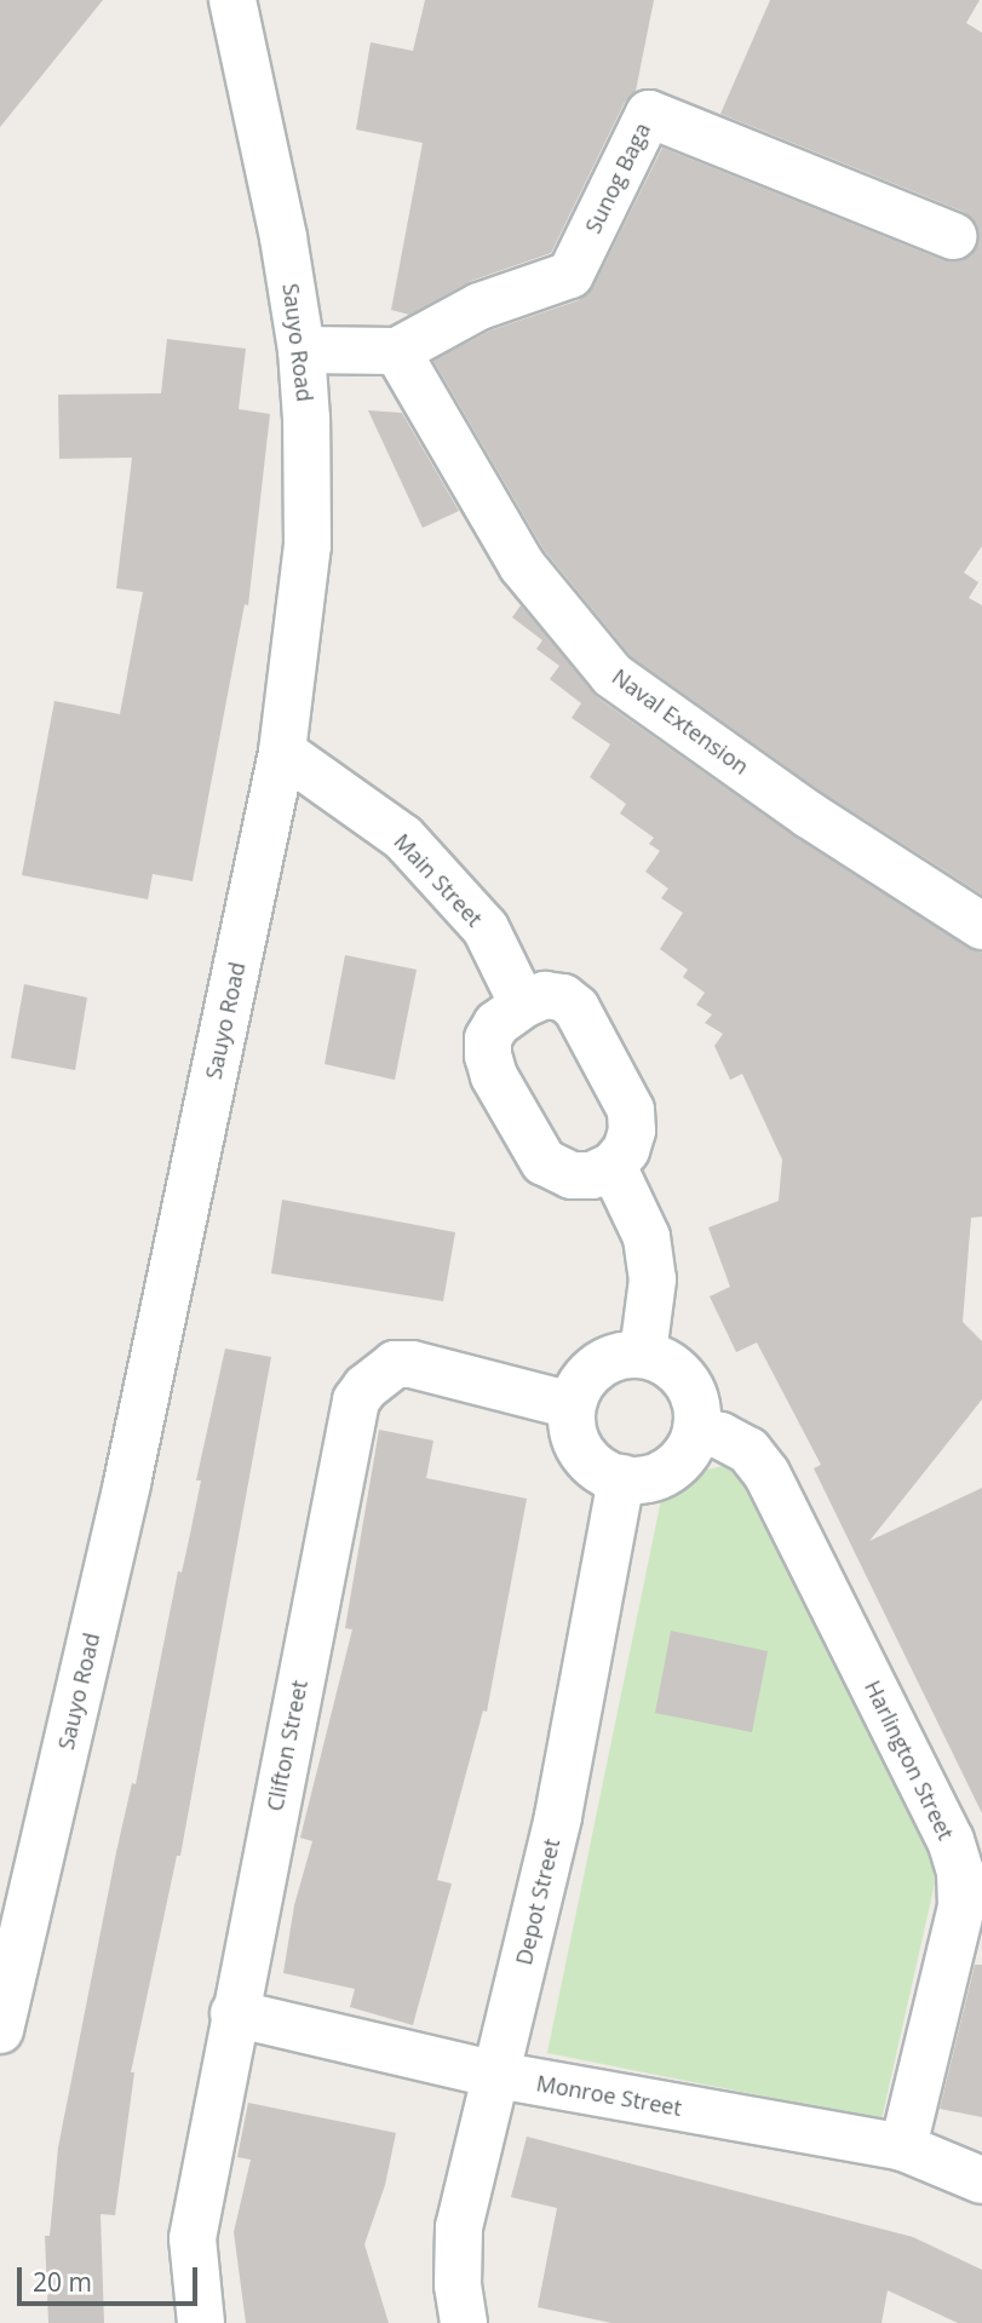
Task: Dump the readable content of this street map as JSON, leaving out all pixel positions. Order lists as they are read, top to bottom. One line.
{"streets":{"street":["Sunog Baga","Sauyo Road","Naval Extension","Main Street","Clifton Street","Harlington Street","Depot Street","Monroe Street"]},"crossings":[["Sunog Baga","Naval Extension"],["Sauyo Road","Main Street"],["Clifton Street","Harlington Street"],["Clifton Street","Depot Street"],["Clifton Street","Monroe Street"],["Harlington Street","Depot Street"],["Harlington Street","Monroe Street"],["Depot Street","Monroe Street"]],"scale_bar":"20 m"}
